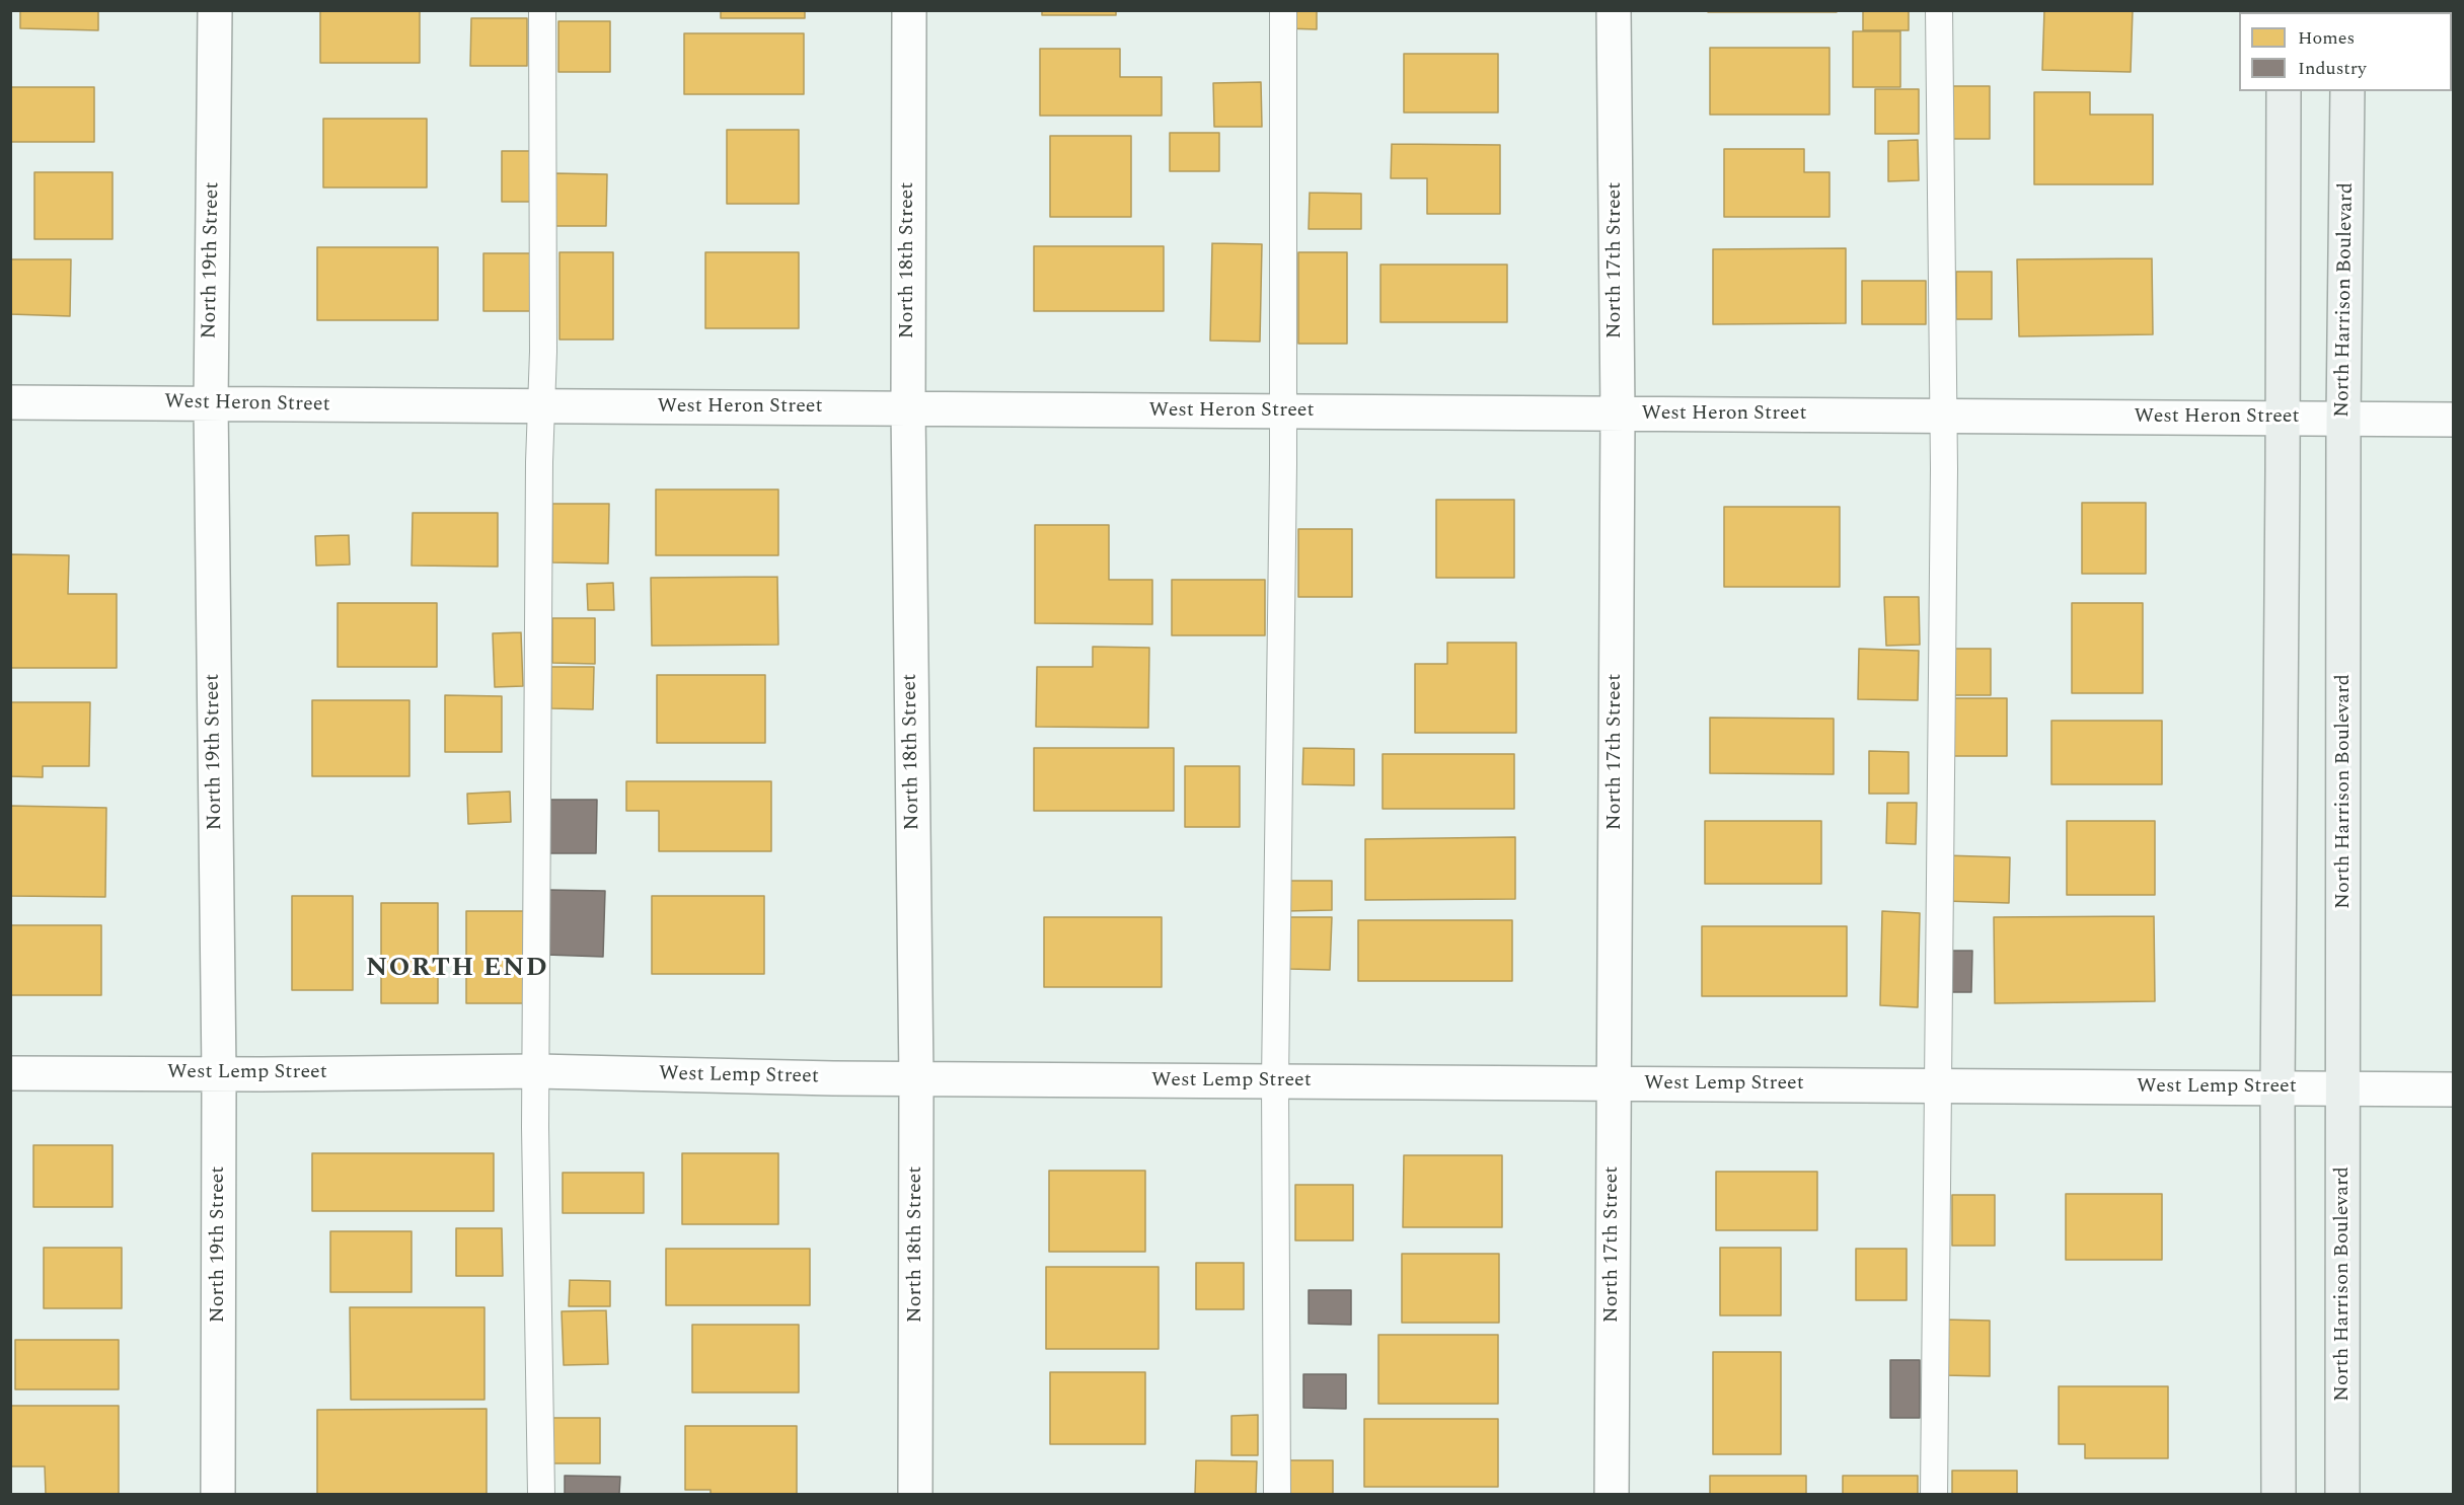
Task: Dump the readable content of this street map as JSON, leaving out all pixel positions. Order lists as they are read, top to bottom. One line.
{"streets":{"street":["North 19th Street","North 18th Street","North 17th Street","North Harrison Boulevard","West Heron Street","West Lemp Street"]},"crossings":[["North 19th Street","West Heron Street"],["North 19th Street","West Lemp Street"],["North 18th Street","West Heron Street"],["North 18th Street","West Lemp Street"],["North 17th Street","West Heron Street"],["North 17th Street","West Lemp Street"],["North Harrison Boulevard","West Heron Street"],["North Harrison Boulevard","West Lemp Street"]],"districts":["NORTH END"],"legend":["Homes","Industry"]}
